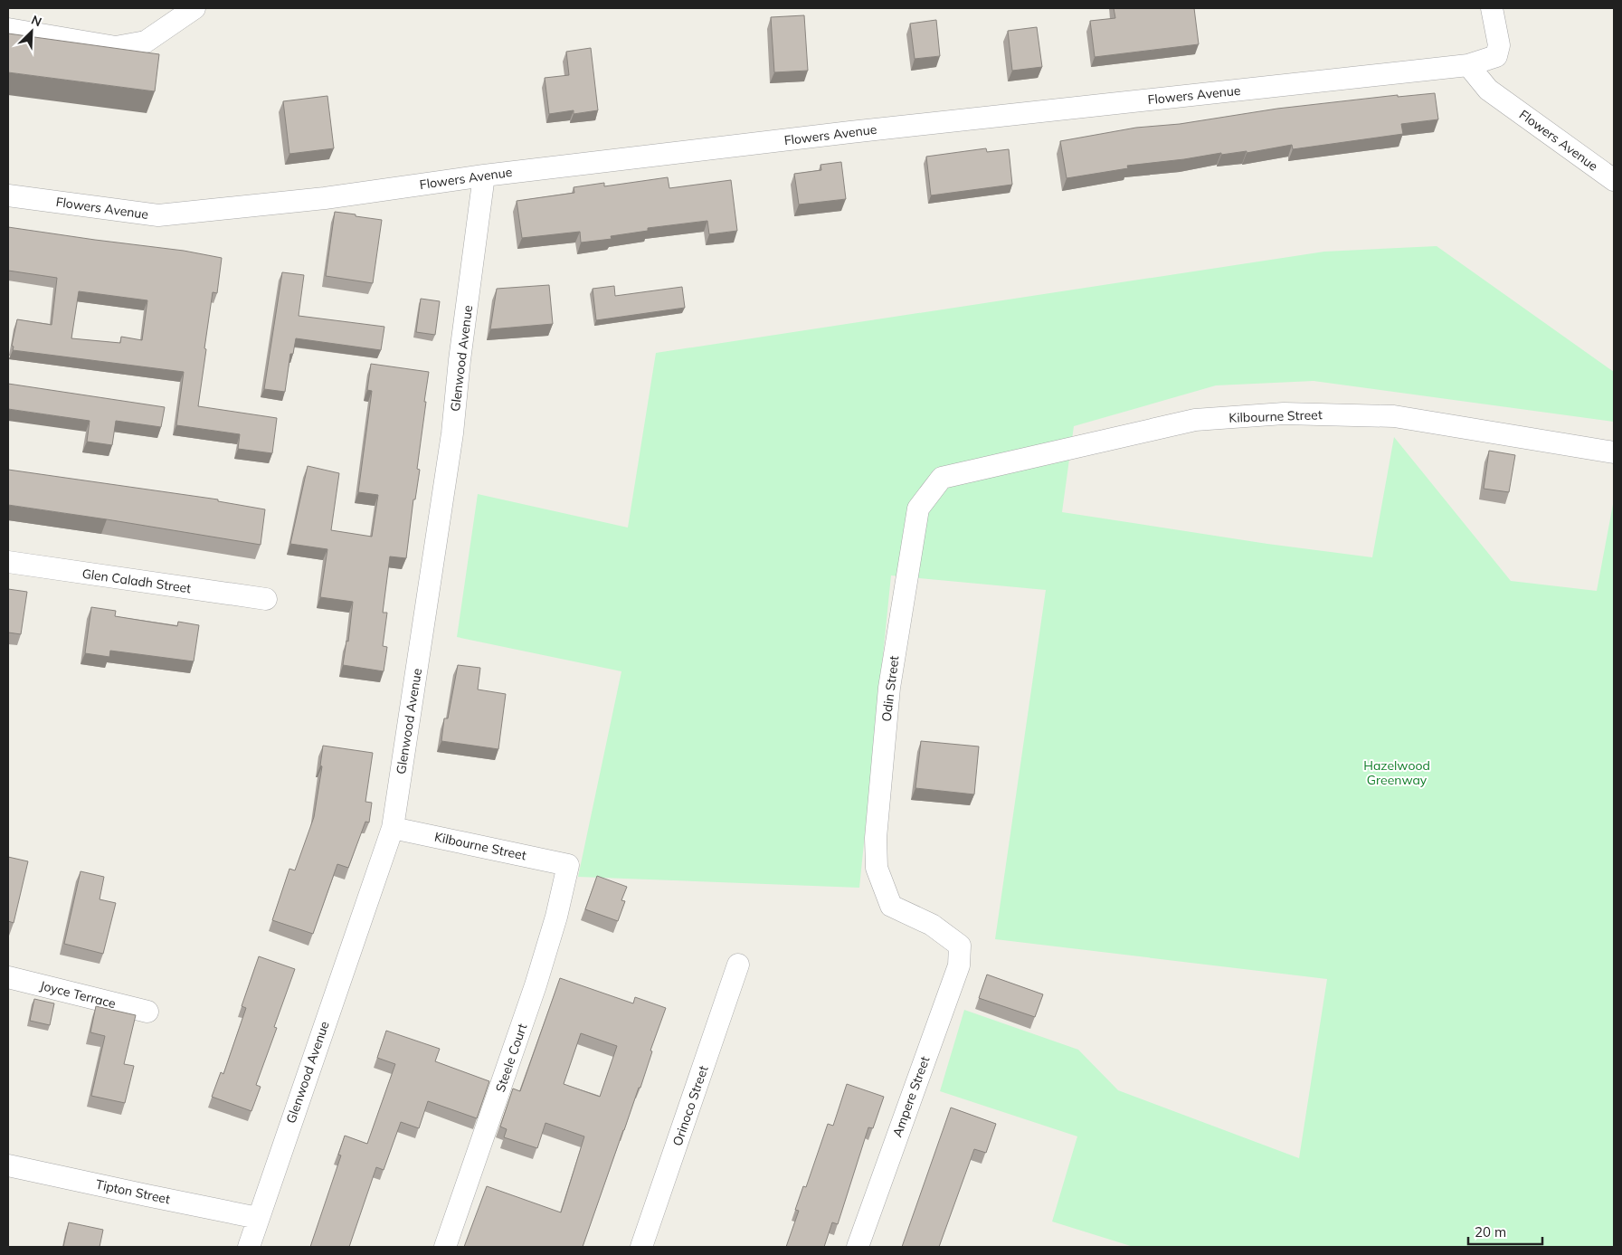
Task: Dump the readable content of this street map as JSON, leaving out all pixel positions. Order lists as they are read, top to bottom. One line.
{"streets":{"street":["Flowers Avenue","Glenwood Avenue","Kilbourne Street","Glen Caladh Street","Odin Street","Joyce Terrace","Steele Court","Ampere Street","Orinoco Street","Tipton Street"]},"crossings":[["Flowers Avenue","Glenwood Avenue"],["Glenwood Avenue","Kilbourne Street"],["Glenwood Avenue","Tipton Street"],["Kilbourne Street","Odin Street"],["Kilbourne Street","Steele Court"],["Odin Street","Ampere Street"]],"parks":["Hazelwood Greenway"],"scale_bar":"20 m","north":"top right"}
